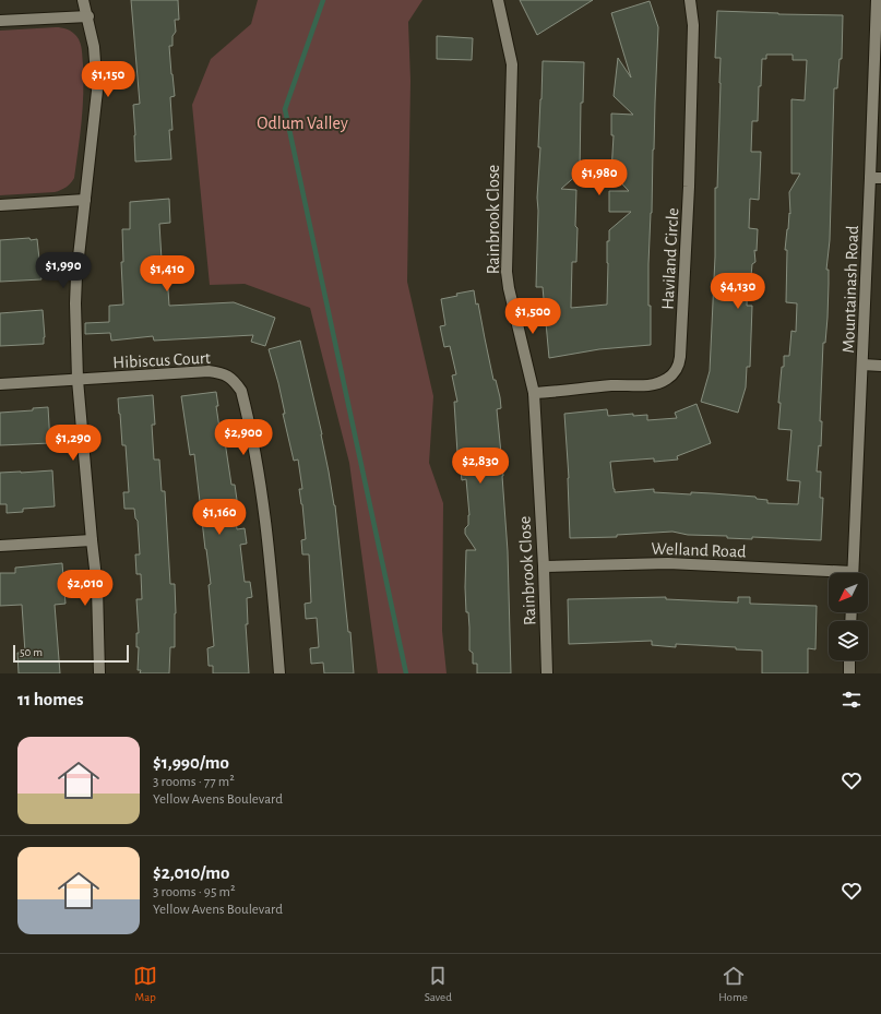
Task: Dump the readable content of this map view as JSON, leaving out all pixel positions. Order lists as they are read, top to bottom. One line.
{"streets":{"street":["Rainbrook Close","Haviland Circle","Mountainash Road","Hibiscus Court","Welland Road"]},"crossings":[["Rainbrook Close","Haviland Circle"],["Rainbrook Close","Welland Road"]],"parks":["Odlum Valley"],"scale_bar":"50 m","north":"bottom left","page":{"price":["$1,150","$1,980","$1,990","$1,410","$4,130","$1,500","$2,900","$1,290","$2,830","$1,160","$2,010"],"scale":"50 m","heading":"11 homes","list":[{"name":"$1,990/mo","note":"3 rooms · 77 m² · Yellow Avens Boulevard"},{"name":"$2,010/mo","note":"3 rooms · 95 m² · Yellow Avens Boulevard"}],"tabs":["Map","Saved","Home"]}}
